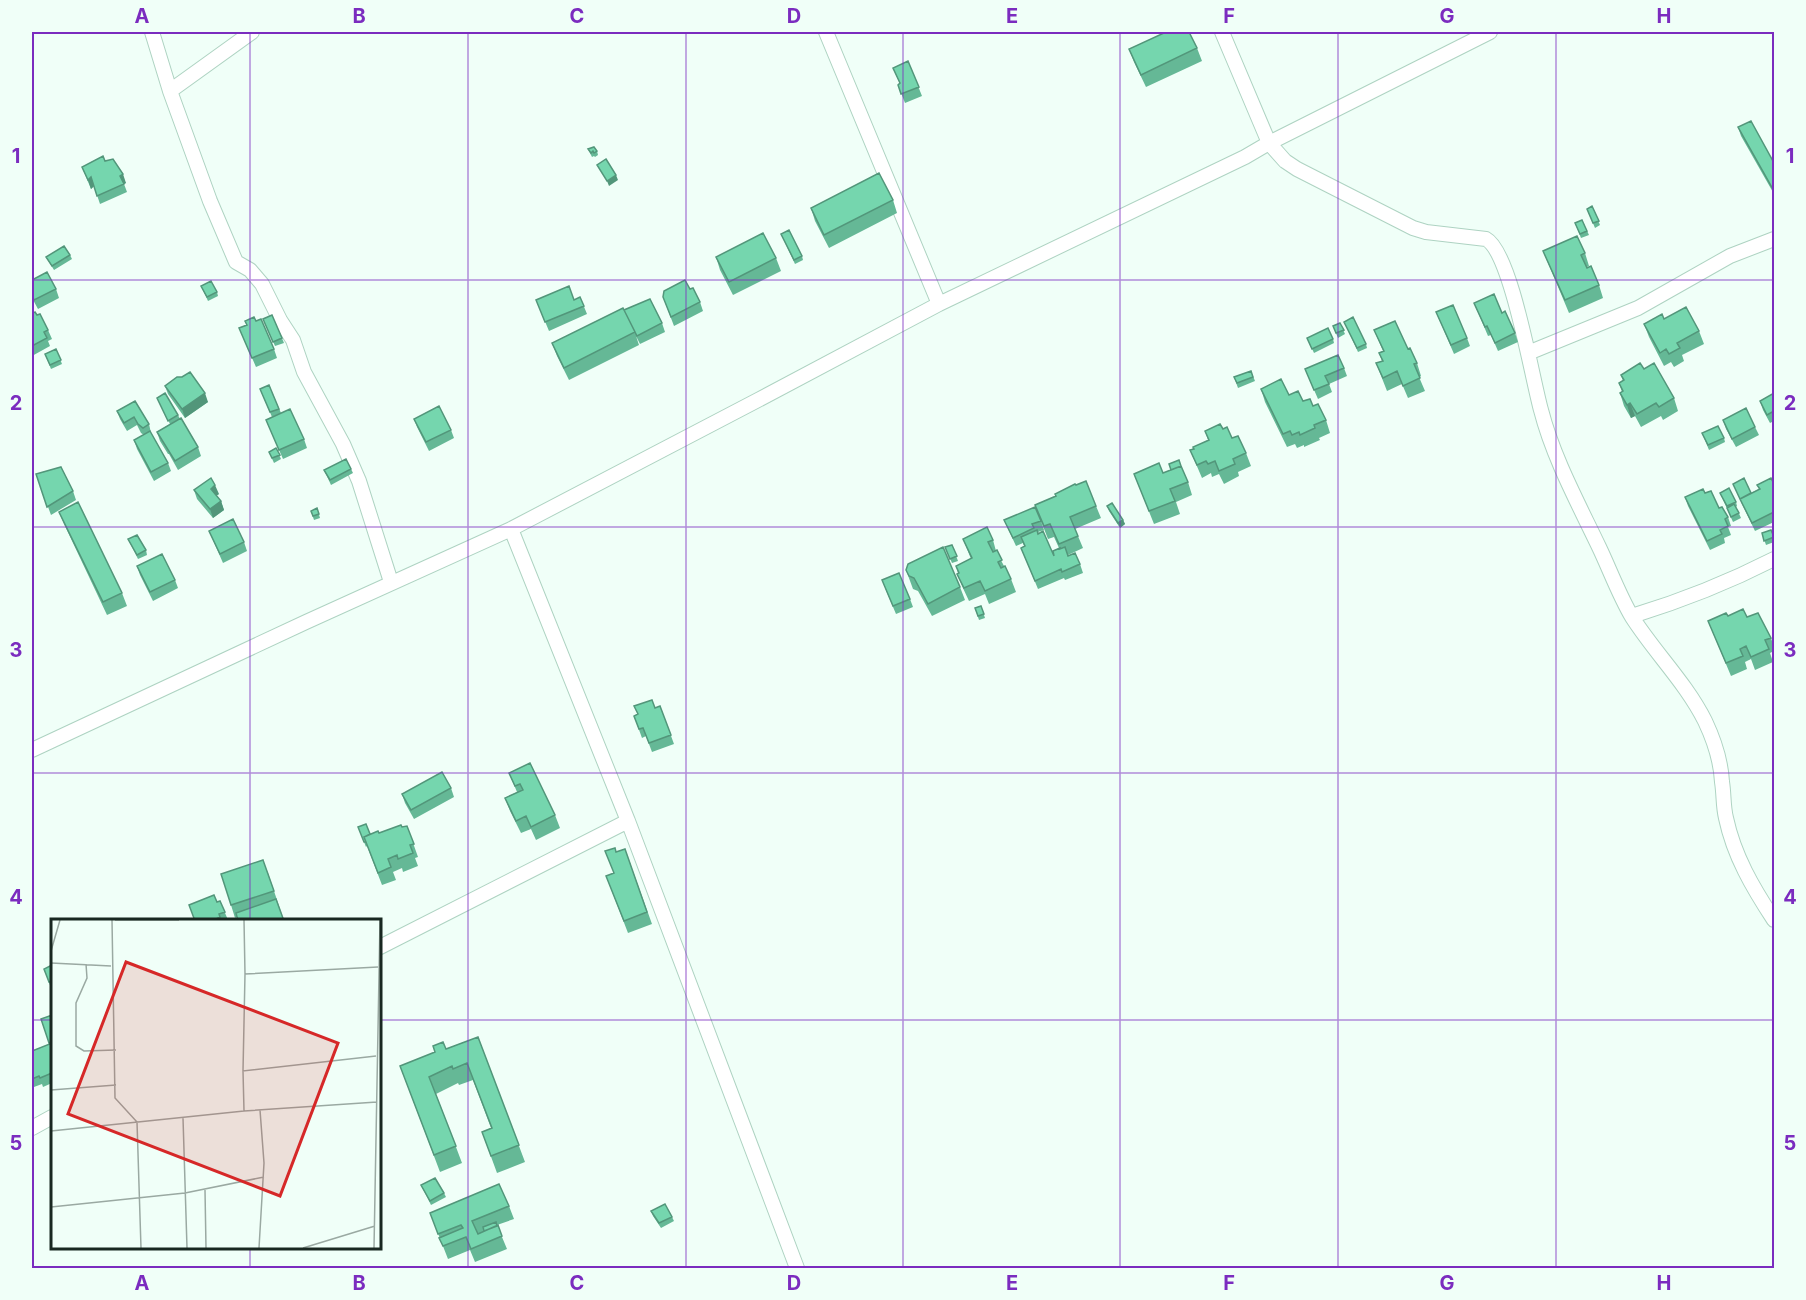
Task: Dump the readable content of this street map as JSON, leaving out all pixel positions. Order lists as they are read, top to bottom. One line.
{"grid":{"columns":["A","B","C","D","E","F","G","H"],"rows":["1","2","3","4","5"]}}
